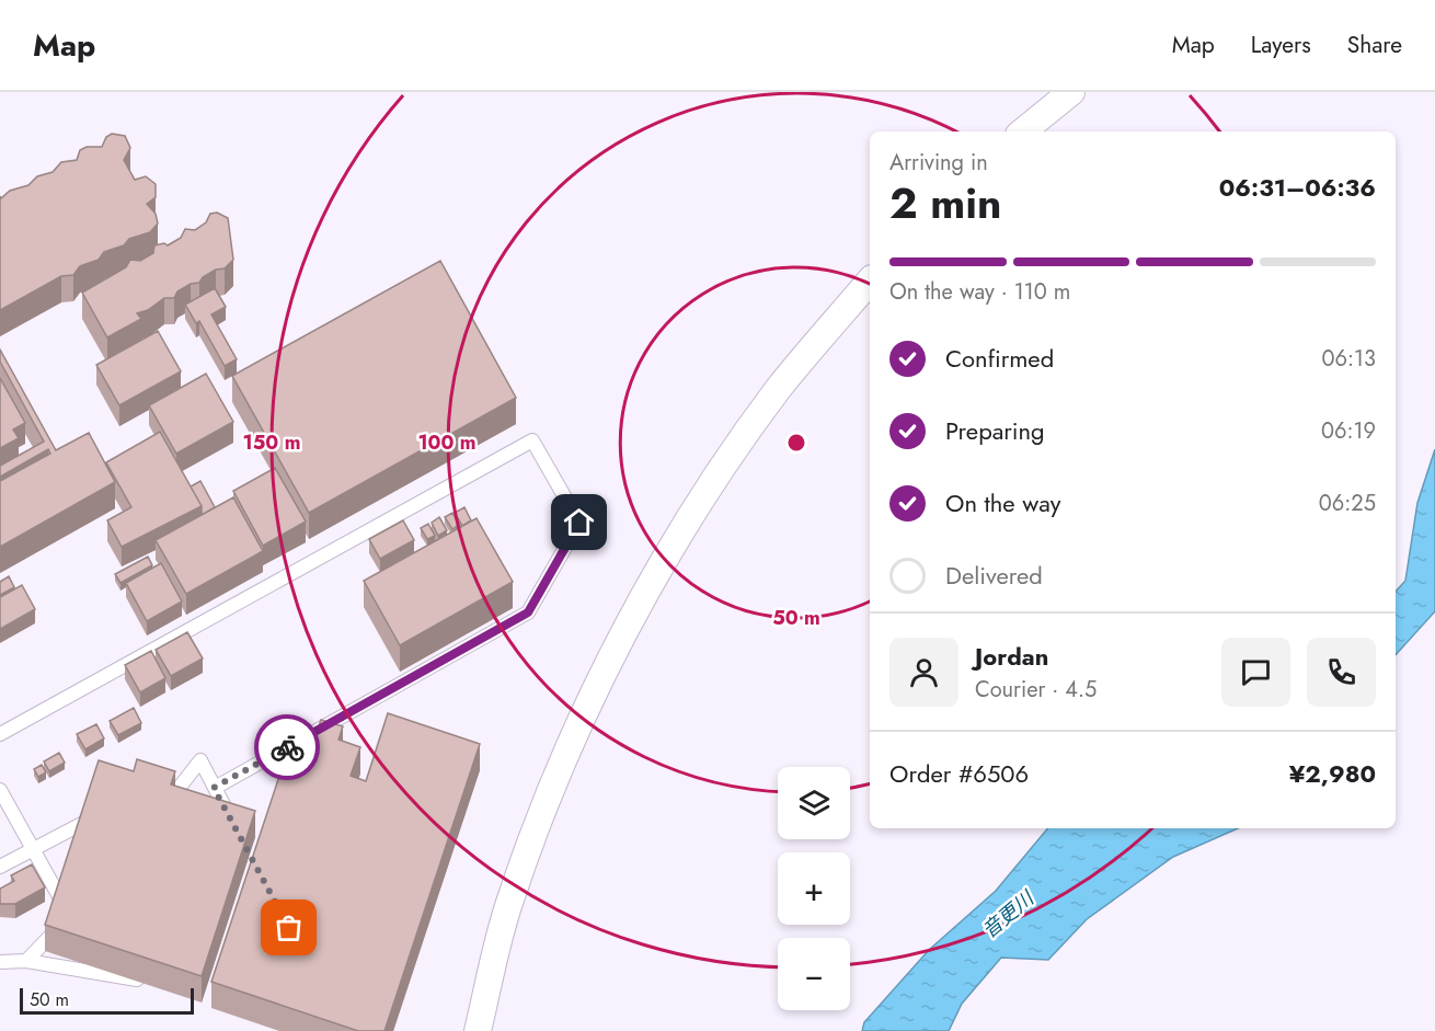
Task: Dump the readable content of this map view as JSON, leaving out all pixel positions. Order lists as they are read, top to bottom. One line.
{"water":["音更川"],"scale_bar":"50 m","page":{"header":"Map","nav":["Map","Layers","Share"],"heading":["2 min","Arriving in","06:31–06:36"],"panel":["Jordan","Courier · 4.5","Order #6506","¥2,980"],"bar":"On the way · 110 m","list":[["Confirmed","06:13"],["Preparing","06:19"],["On the way","06:25"],"Delivered"],"map_buttons":["+","−"],"scale":"50 m"},"rings":["150 m","100 m","50 m"]}
